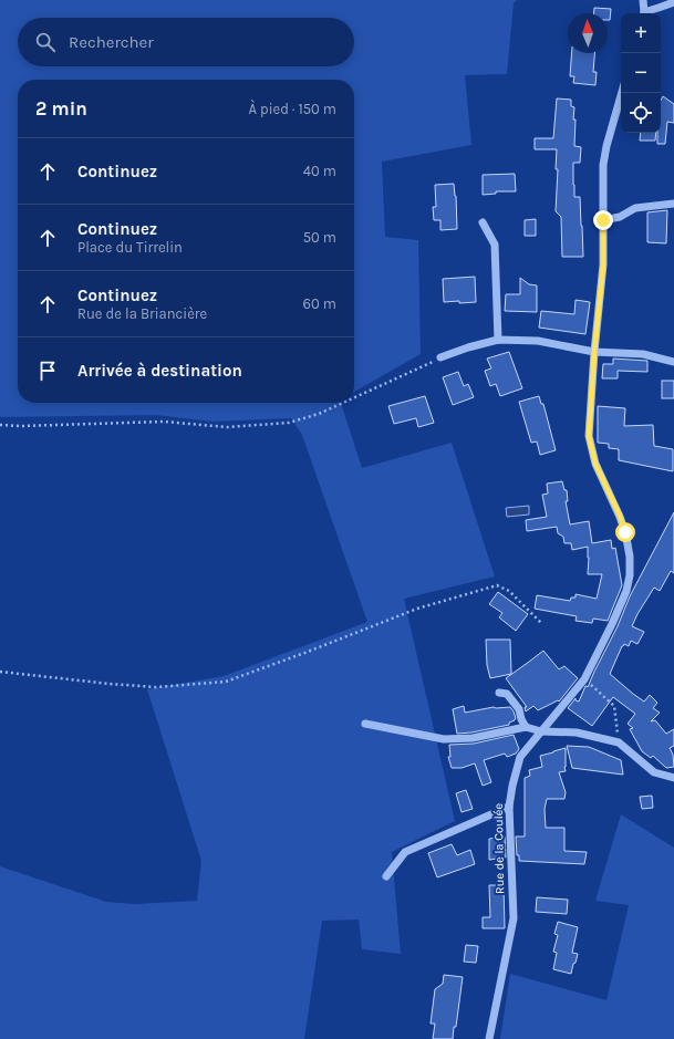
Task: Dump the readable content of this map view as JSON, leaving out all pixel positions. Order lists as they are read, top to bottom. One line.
{"streets":{"street":["Rue de la Coulée"]},"north":"top","page":{"map_buttons":["+","−"],"search":"Rechercher","heading":["2 min","À pied · 150 m"],"list":[["Continuez","40 m"],["Continuez","Place du Tirrelin","50 m"],["Continuez","Rue de la Briancière","60 m"],"Arrivée à destination"]}}
